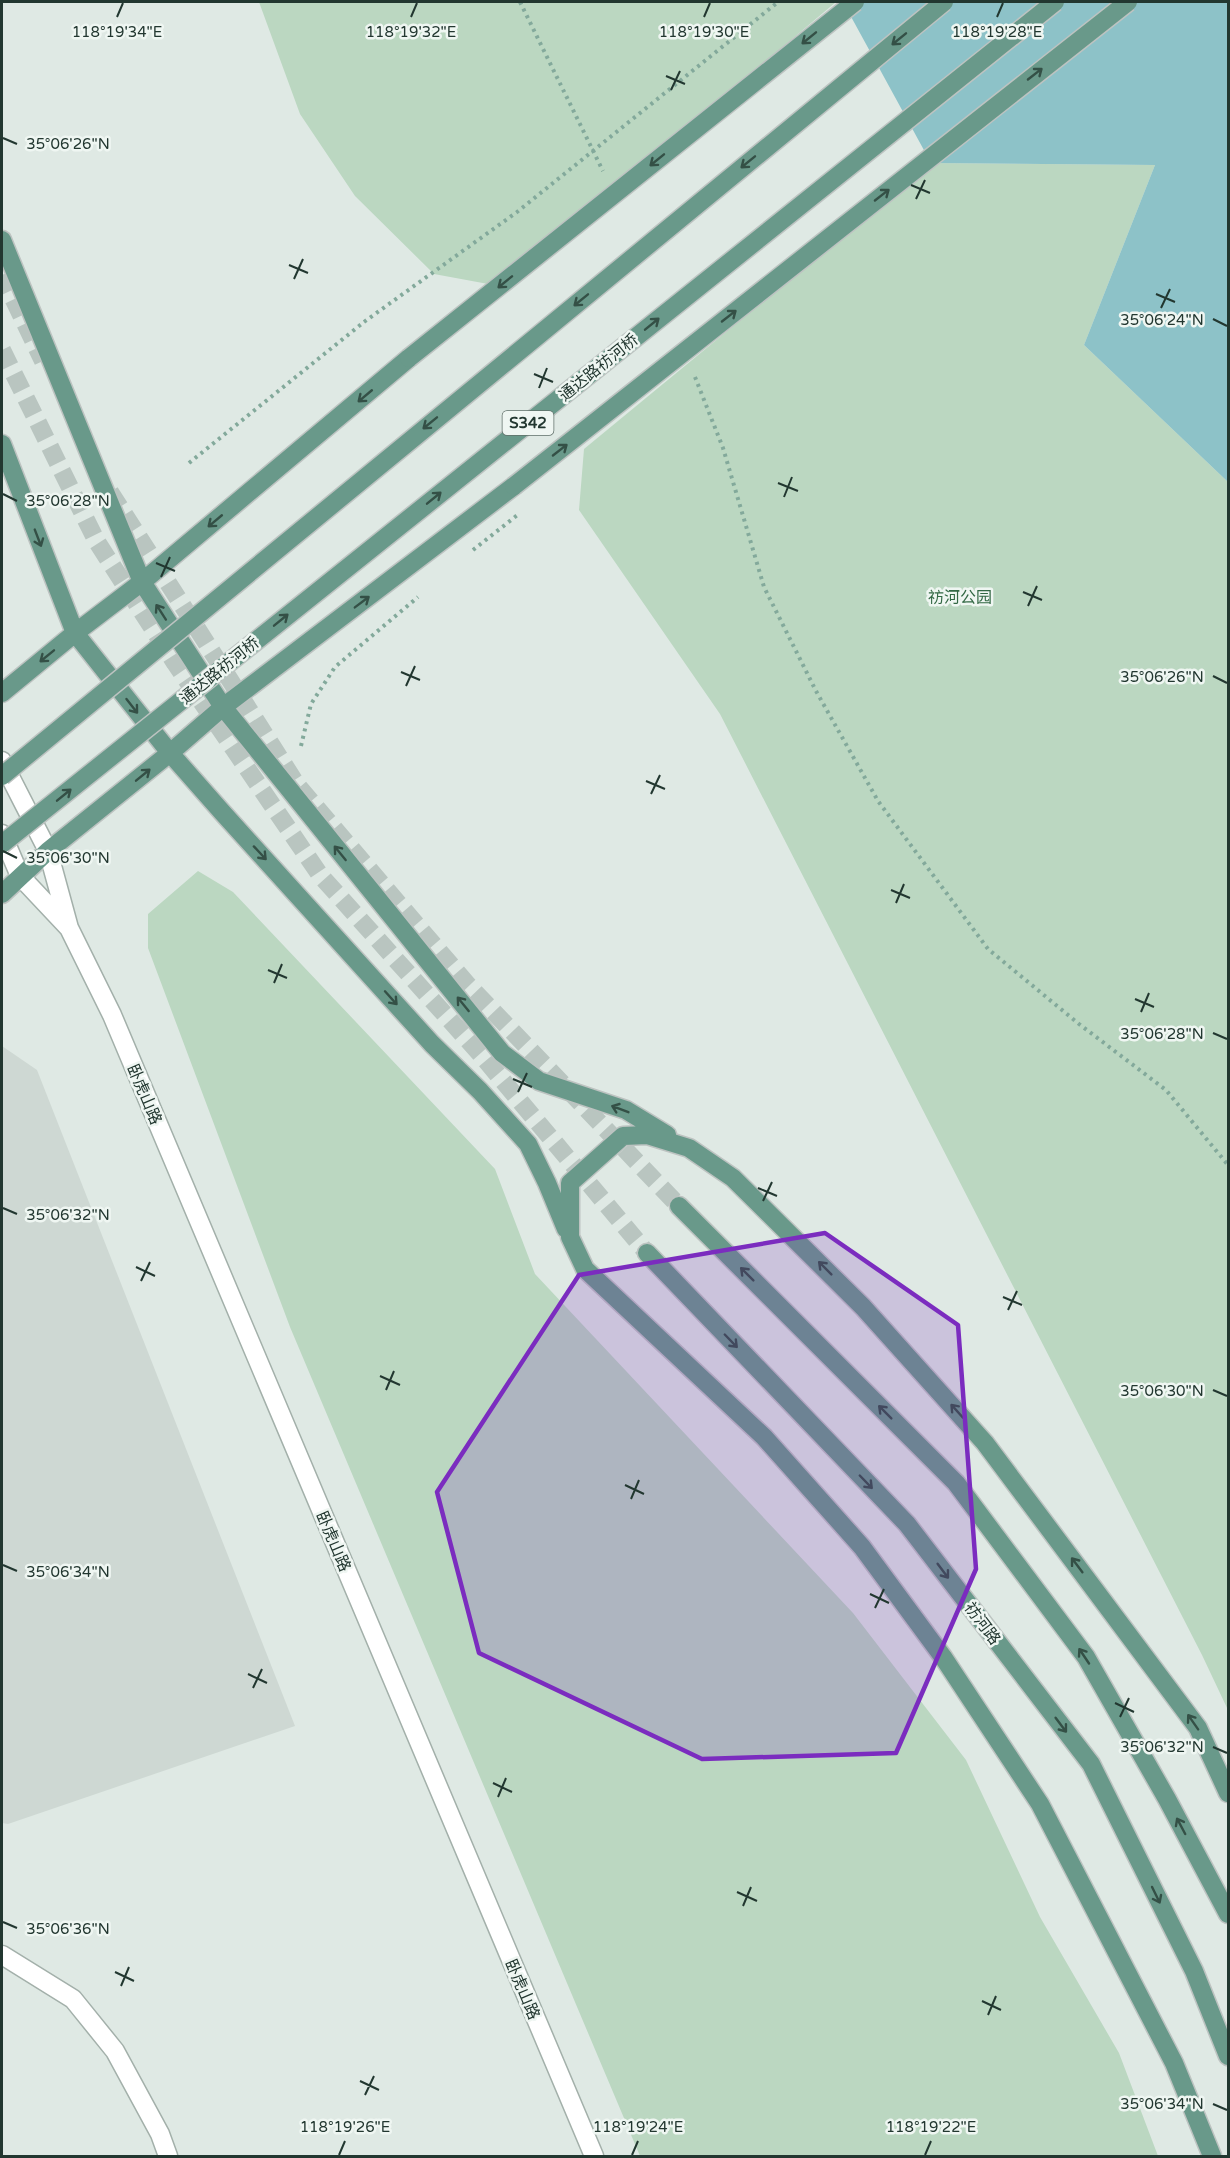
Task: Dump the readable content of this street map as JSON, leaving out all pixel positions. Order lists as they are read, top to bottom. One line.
{"streets":{"main road":["通达路祊河桥","S342","祊河路"],"street":["卧虎山路"]},"parks":["祊河公园"],"coordinates":["118°19'34\"E","118°19'32\"E","118°19'30\"E","118°19'28\"E","35°06'26\"N","35°06'24\"N","35°06'28\"N","35°06'30\"N","35°06'32\"N","35°06'34\"N","35°06'36\"N","118°19'26\"E","118°19'24\"E","118°19'22\"E"]}
